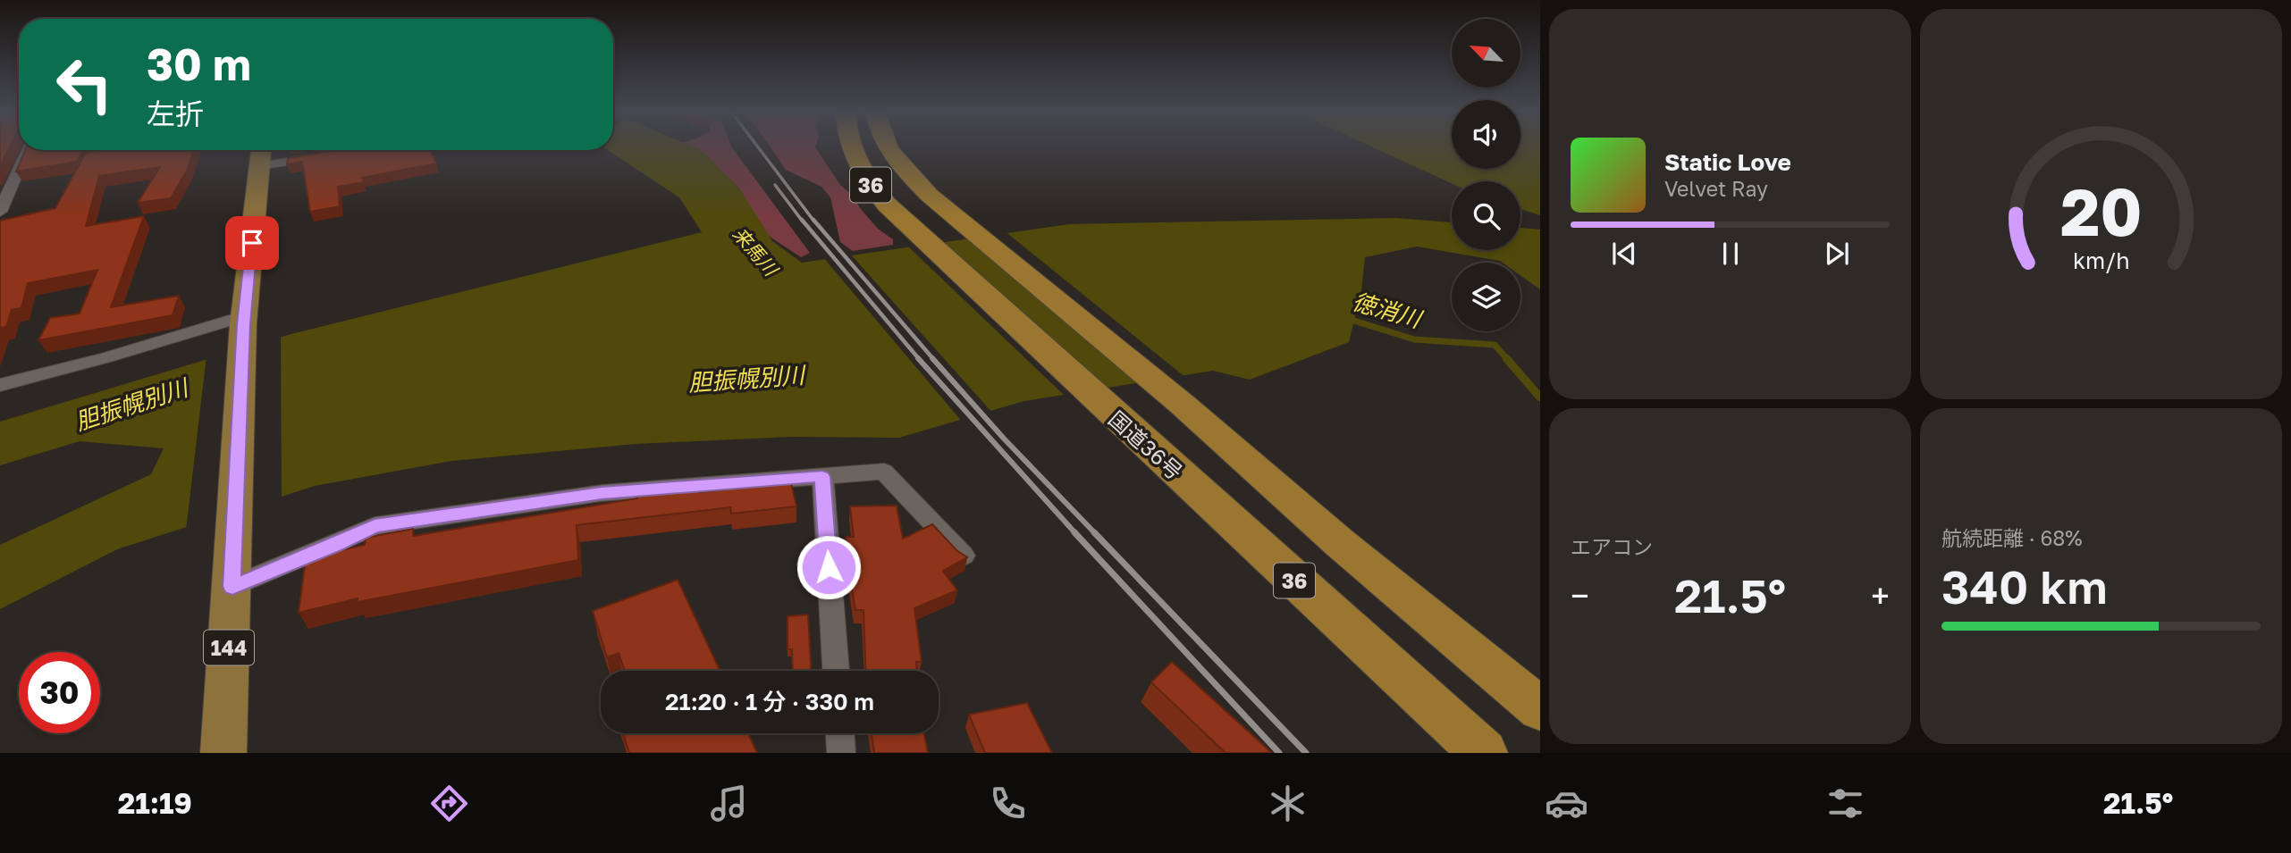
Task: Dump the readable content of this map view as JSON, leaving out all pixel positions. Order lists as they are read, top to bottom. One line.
{"streets":{"highway":["36","国道36号"],"main road":["144"]},"water":["来馬川","徳消川","胆振幌別川"],"north":"top left","page":{"turn":["30 m","左折"],"song":["Static Love","Velvet Ray"],"tile":["エアコン",["航続距離 · 68%","340 km"]],"heat":["−","21.5°","+"],"limit":"30","trip":"21:20 · 1 分 · 330 m","tabs":["21:19","21.5°"],"gauge":["20","km/h"]}}
